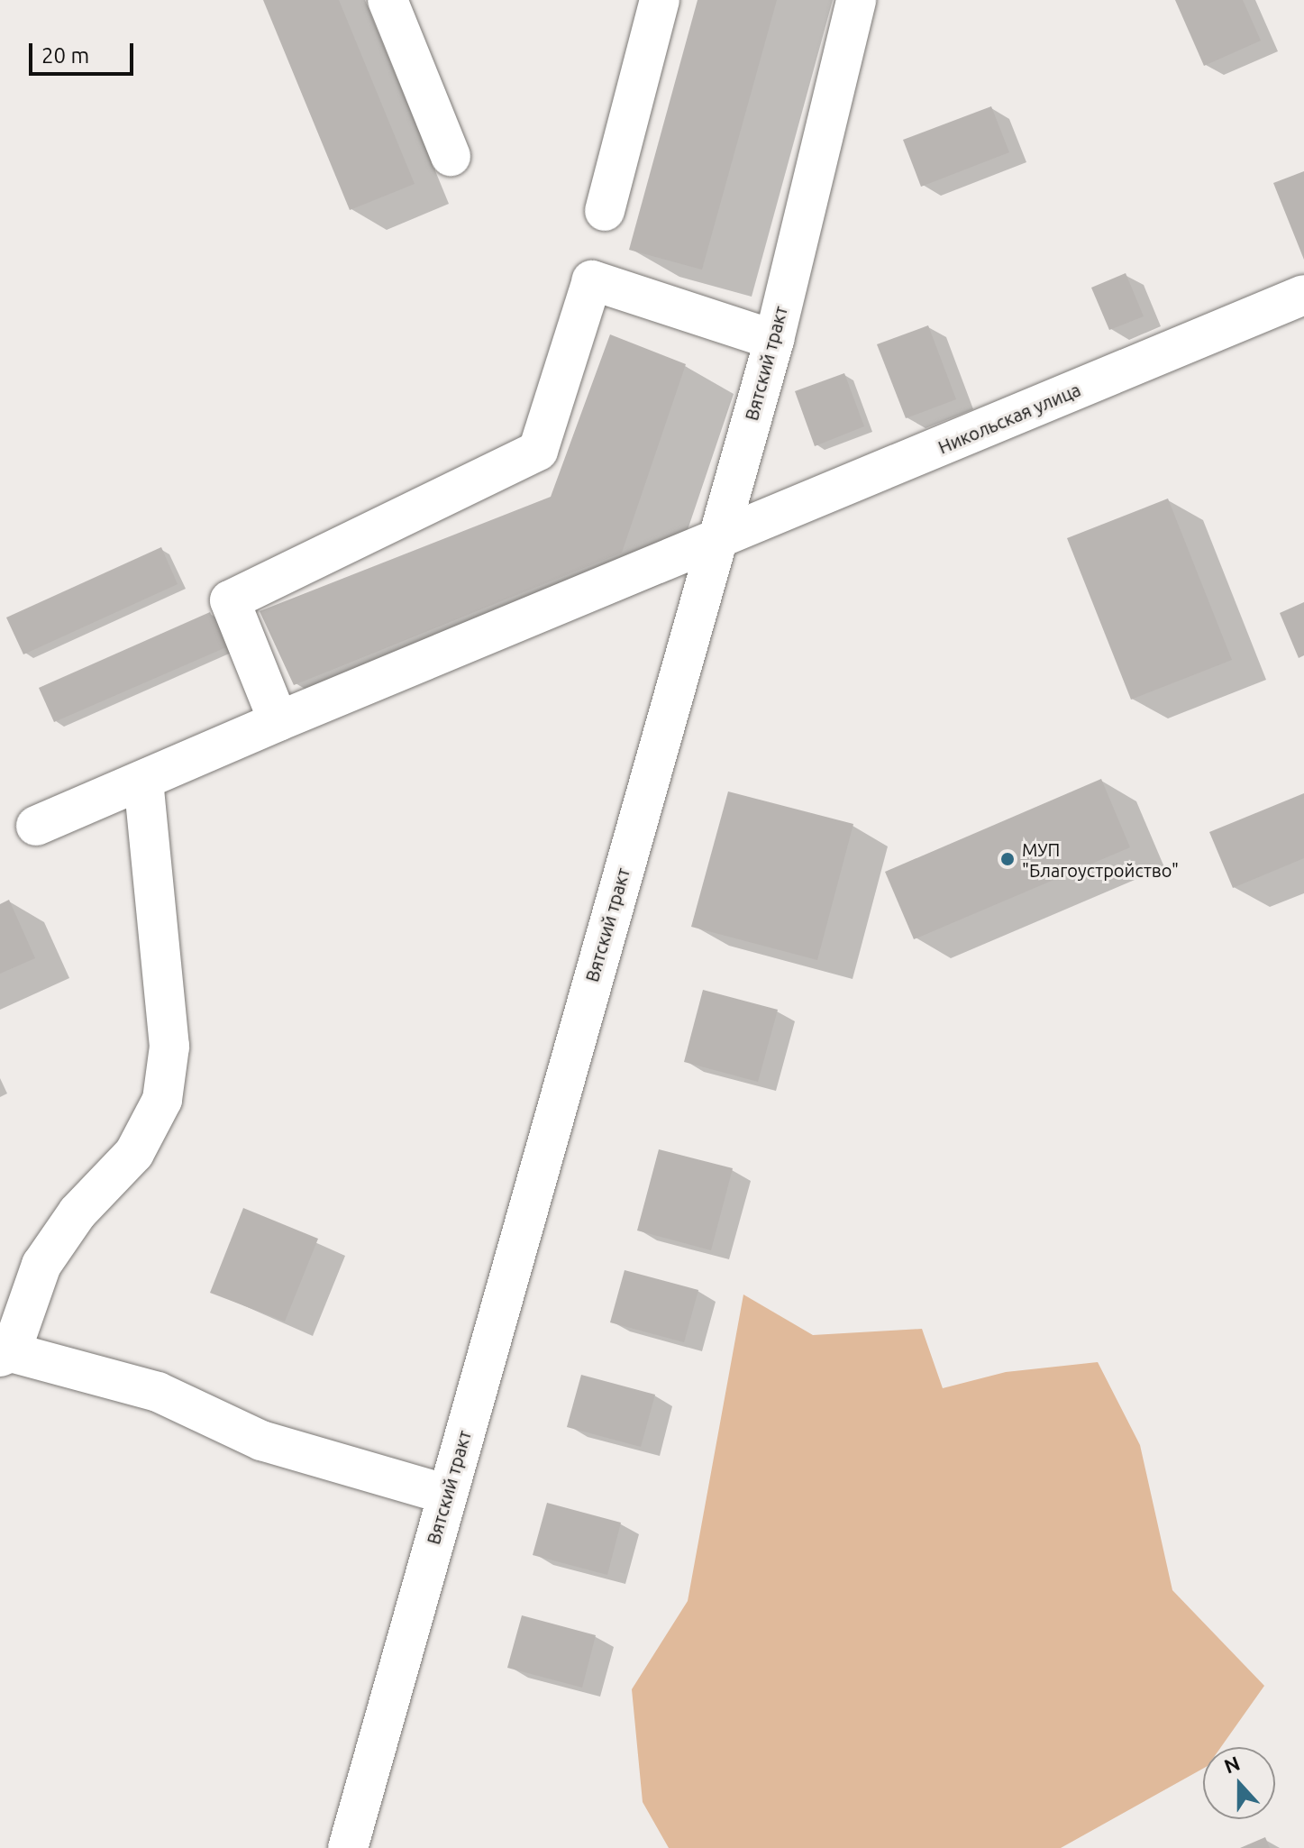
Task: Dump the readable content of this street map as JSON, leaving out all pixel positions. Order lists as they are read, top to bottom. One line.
{"streets":{"main road":["Вятский тракт","Никольская улица"]},"crossings":[["Вятский тракт","Никольская улица"]],"places":["МУП \"Благоустройство\""],"scale_bar":"20 m","north":"top"}
